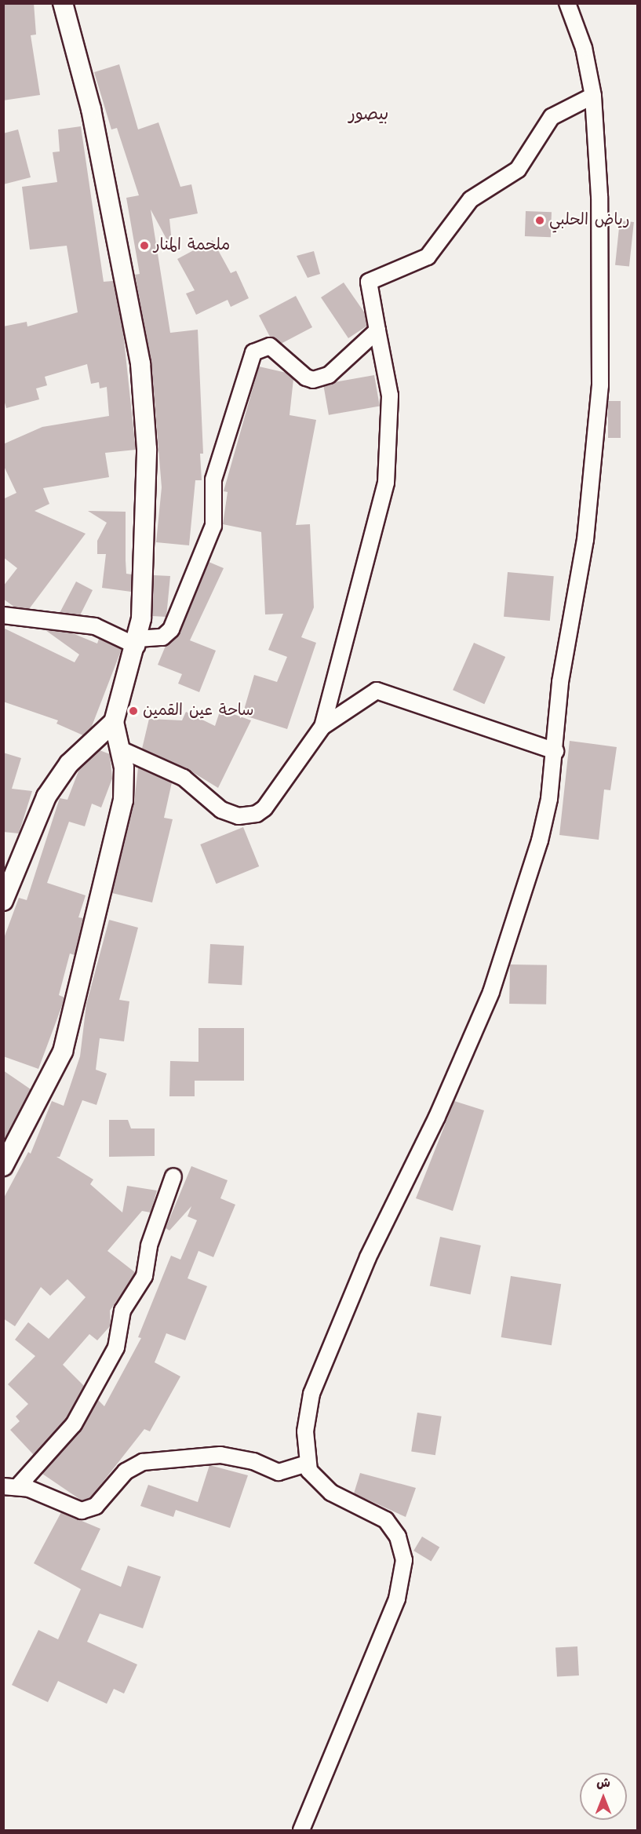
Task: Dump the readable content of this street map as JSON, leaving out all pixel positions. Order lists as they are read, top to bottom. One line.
{"districts":["بيصور"],"places":["رياض الحلبي","ملحمة المنار","ساحة عين القمين"],"north":"top"}
